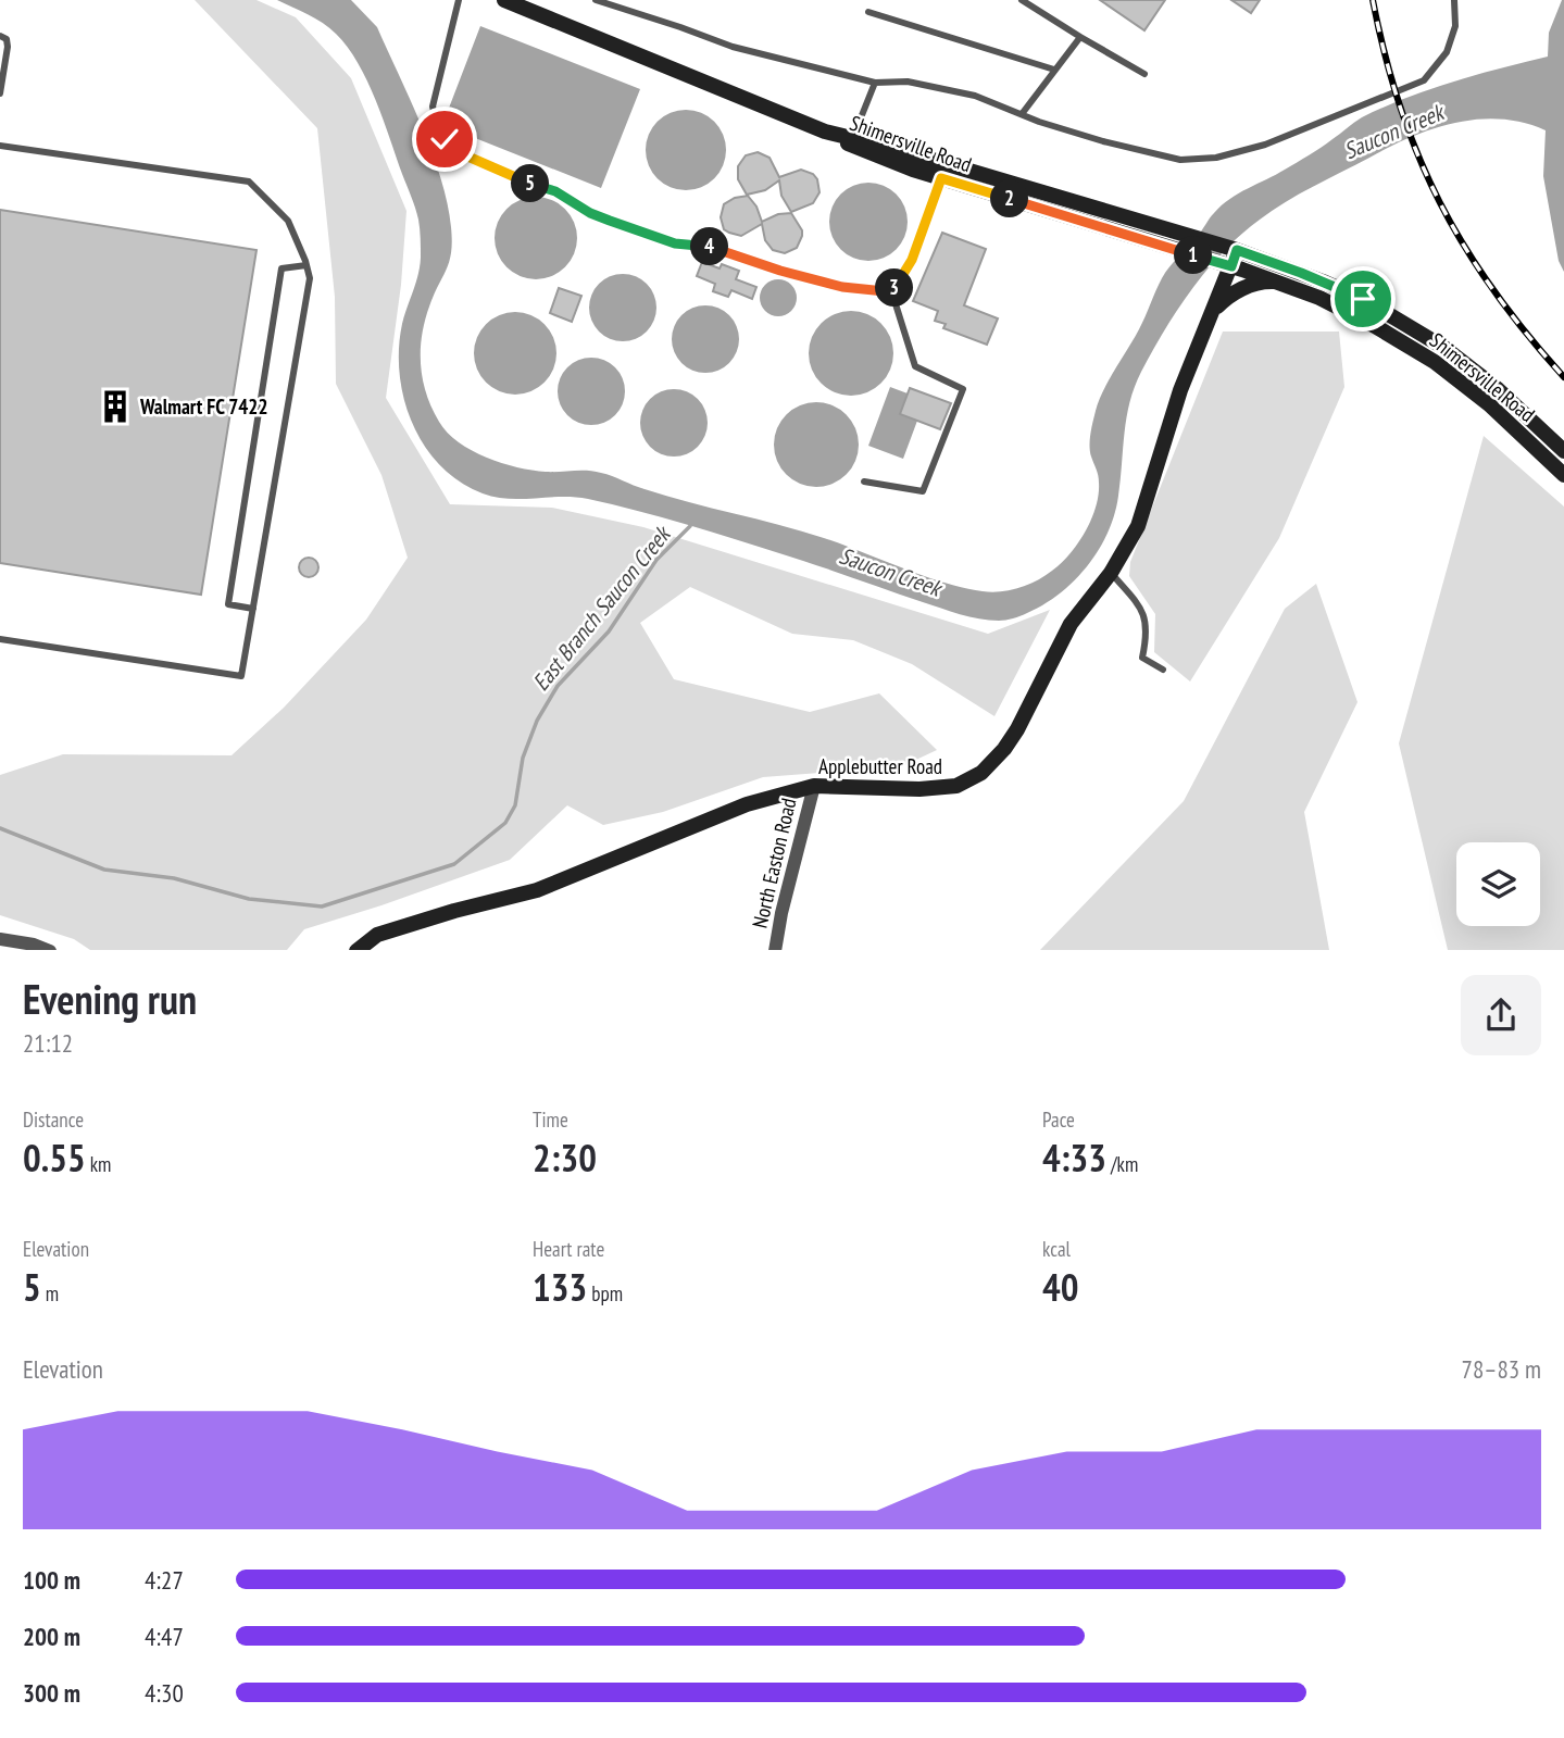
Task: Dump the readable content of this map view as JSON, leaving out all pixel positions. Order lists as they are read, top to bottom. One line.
{"streets":{"street":["Shimersville Road","Applebutter Road","North Easton Road"]},"crossings":[["Shimersville Road","Applebutter Road"],["Applebutter Road","North Easton Road"]],"water":["Saucon Creek","East Branch Saucon Creek"],"places":{"building":["Walmart FC 7422"]},"page":{"pins":["5","2","4","1","3"],"heading":["Evening run","21:12"],"stats":[["Distance","0.55 km"],["Time","2:30"],["Pace","4:33 /km"],["Elevation","5 m"],["Heart rate","133 bpm"],["kcal","40"]],"chart":["Elevation","78–83 m"],"list":[{"name":"100 m","note":"4:27"},{"name":"200 m","note":"4:47"},{"name":"300 m","note":"4:30"}]}}
